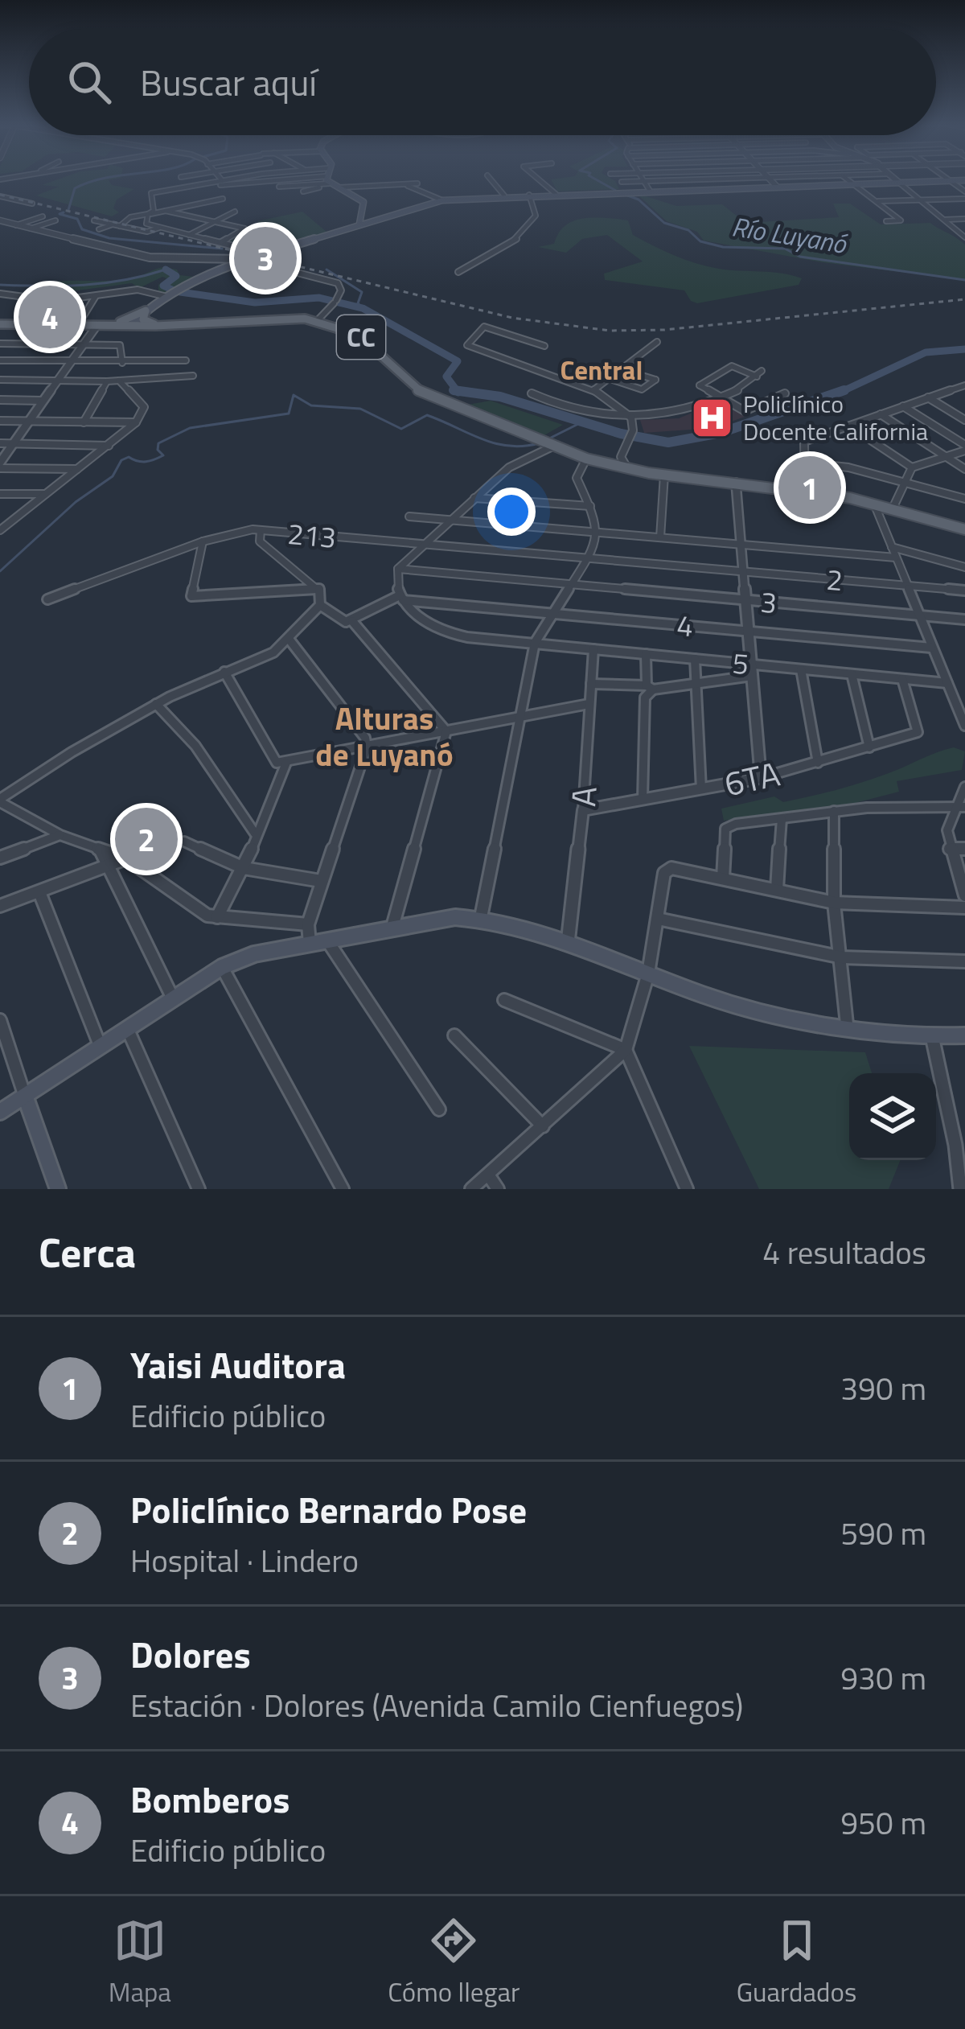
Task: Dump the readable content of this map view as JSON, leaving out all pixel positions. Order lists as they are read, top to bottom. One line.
{"streets":{"main road":["CC"],"street":["213","2","3","4","5","6TA","A"]},"crossings":[["213","2"],["4","5"],["5","6TA"],["5","A"],["6TA","A"]],"districts":["Central","Alturas de Luyanó"],"water":["Río Luyanó"],"places":{"hospital":["Policlínico Docente California"]},"page":{"search":"Buscar aquí","pins":["3","4","1","2"],"heading":["Cerca","4 resultados"],"list":[{"mark":"1","name":"Yaisi Auditora","note":"Edificio público","value":"390 m"},{"mark":"2","name":"Policlínico Bernardo Pose","note":"Hospital · Lindero","value":"590 m"},{"mark":"3","name":"Dolores","note":"Estación · Dolores (Avenida Camilo Cienfuegos)","value":"930 m"},{"mark":"4","name":"Bomberos","note":"Edificio público","value":"950 m"}],"nav":["Mapa","Cómo llegar","Guardados"]}}
